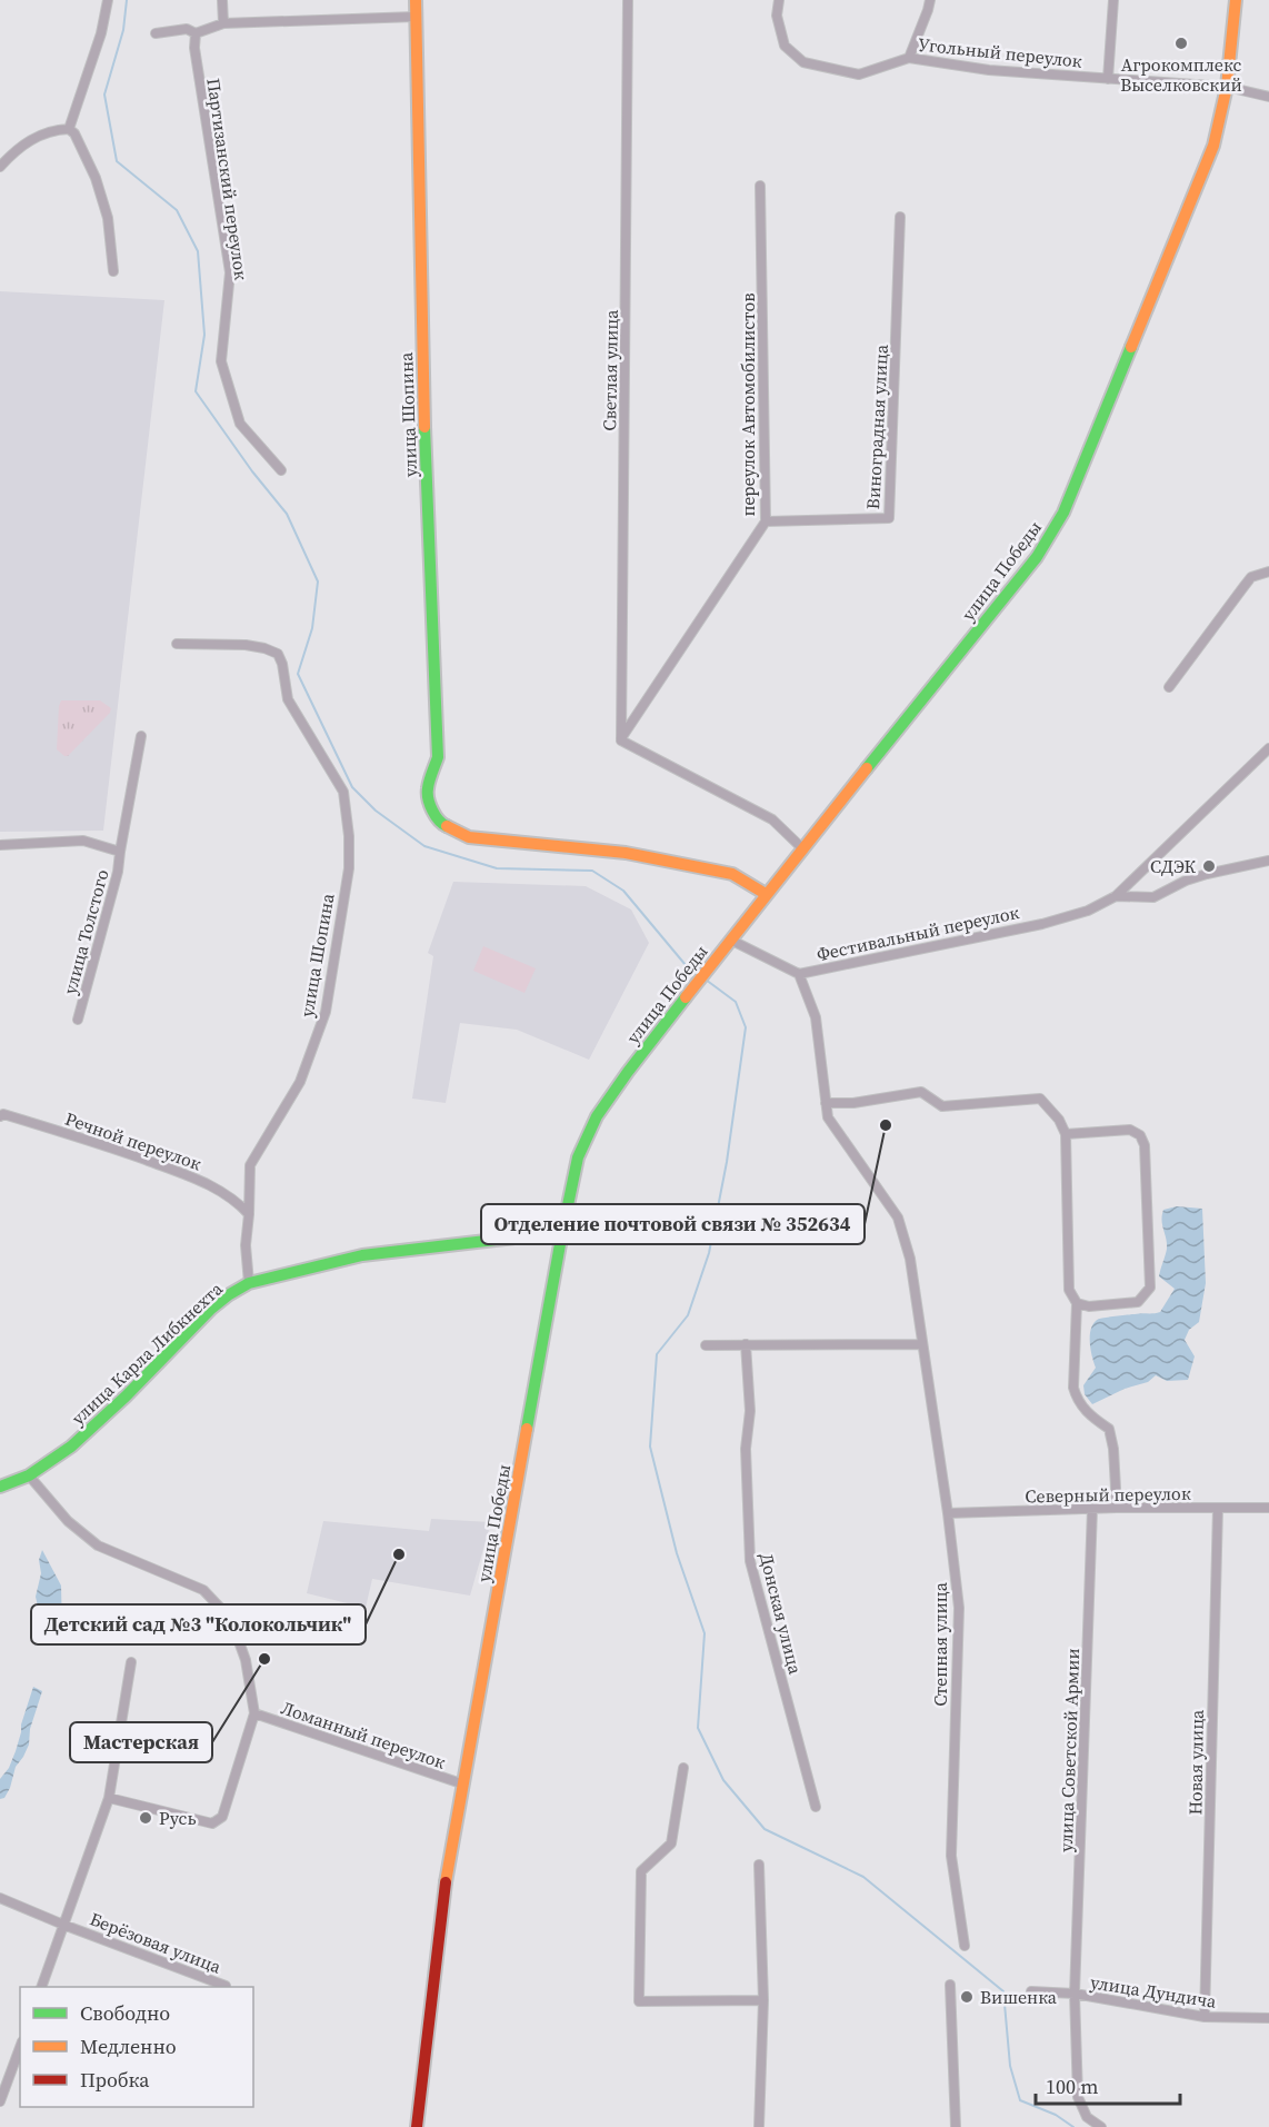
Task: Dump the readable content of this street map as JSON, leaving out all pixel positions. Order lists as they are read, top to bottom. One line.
{"streets":{"street":["Угольный переулок","Партизанский переулок","Светлая улица","переулок Автомобилистов","улица Шопина","Виноградная улица","улица Победы","улица Толстого","Фестивальный переулок","Речной переулок","улица Карла Либкнехта","Северный переулок","Донская улица","Степная улица","Ломанный переулок","улица Советской Армии","Новая улица","Берёзовая улица","улица Дундича"]},"crossings":[["Угольный переулок","улица Победы"],["Светлая улица","переулок Автомобилистов"],["переулок Автомобилистов","Виноградная улица"],["улица Шопина","улица Победы"],["улица Шопина","Речной переулок"],["улица Шопина","улица Карла Либкнехта"],["улица Победы","Фестивальный переулок"],["улица Победы","улица Карла Либкнехта"],["улица Победы","Ломанный переулок"],["Фестивальный переулок","Степная улица"],["улица Карла Либкнехта","Ломанный переулок"],["Северный переулок","Степная улица"],["Северный переулок","улица Советской Армии"],["Северный переулок","Новая улица"],["улица Советской Армии","улица Дундича"],["Новая улица","улица Дундича"]],"places":["Агрокомплекс Выселковский","СДЭК","Отделение почтовой связи № 352634","Детский сад №3 \"Колокольчик\"","Мастерская","Русь","Вишенка"],"legend":["Свободно","Медленно","Пробка"],"scale_bar":"100 m"}
